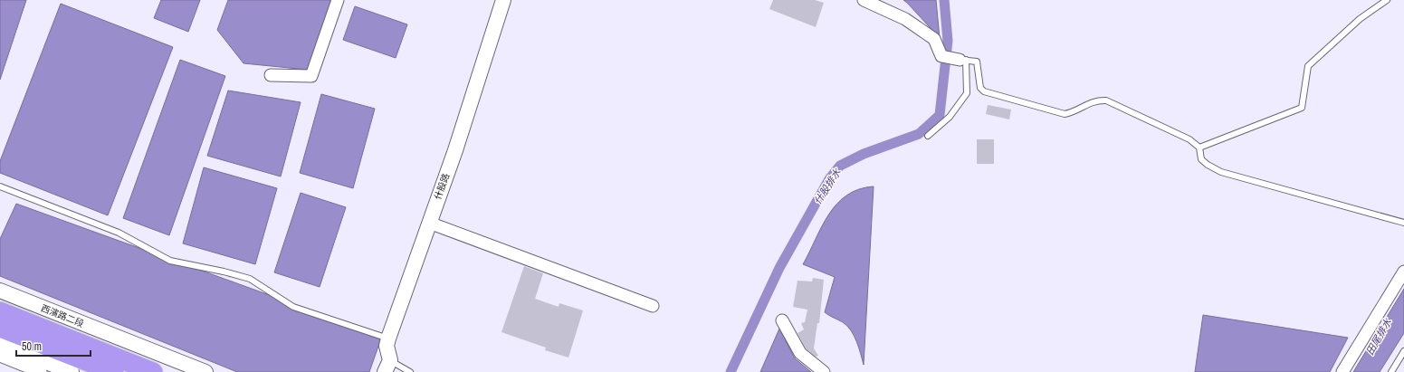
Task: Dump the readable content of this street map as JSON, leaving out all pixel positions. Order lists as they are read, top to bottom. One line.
{"streets":{"street":["什股路","西濱路二段"]},"water":["什股排水","田尾排水"],"scale_bar":"50 m"}
